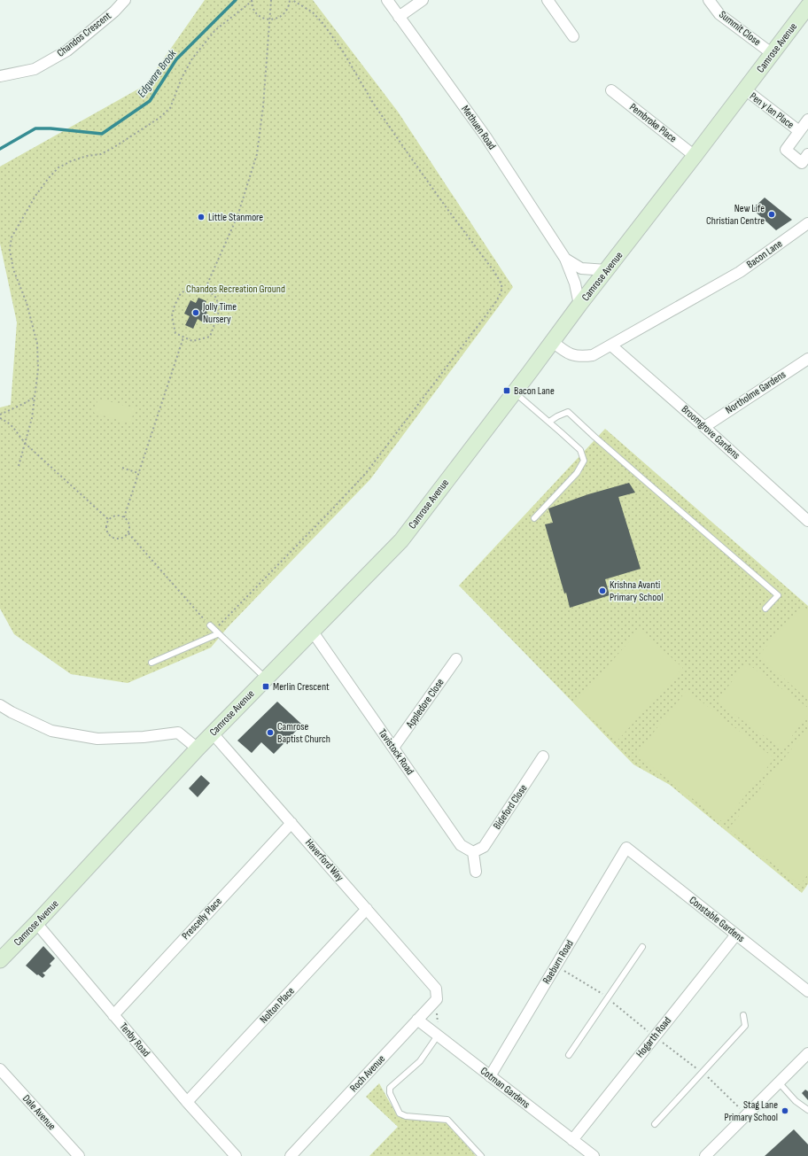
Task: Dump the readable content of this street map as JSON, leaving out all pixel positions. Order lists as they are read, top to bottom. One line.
{"streets":{"street":["Summit Close","Chandos Crescent","Camrose Avenue","Pen y lan Place","Pembroke Place","Methuen Road","Bacon Lane","Northolme Gardens","Broomgrove Gardens","Appledore Close","Tavistock Road","Bideford Close","Haverford Way","Prescelly Place","Constable Gardens","Raeburn Road","Nolton Place","Hogarth Road","Tenby Road","Roch Avenue","Cotman Gardens","Dale Avenue"]},"crossings":[["Summit Close","Camrose Avenue"],["Camrose Avenue","Pen y lan Place"],["Camrose Avenue","Pembroke Place"],["Camrose Avenue","Methuen Road"],["Camrose Avenue","Bacon Lane"],["Camrose Avenue","Tavistock Road"],["Camrose Avenue","Haverford Way"],["Camrose Avenue","Tenby Road"],["Bacon Lane","Broomgrove Gardens"],["Northolme Gardens","Broomgrove Gardens"],["Appledore Close","Tavistock Road"],["Tavistock Road","Bideford Close"],["Haverford Way","Prescelly Place"],["Haverford Way","Nolton Place"],["Haverford Way","Roch Avenue"],["Prescelly Place","Tenby Road"],["Constable Gardens","Raeburn Road"],["Constable Gardens","Hogarth Road"],["Raeburn Road","Cotman Gardens"],["Nolton Place","Tenby Road"],["Hogarth Road","Cotman Gardens"],["Roch Avenue","Cotman Gardens"]],"water":["Edgware Brook"],"parks":["Chandos Recreation Ground"],"places":{"other":["New Life Christian Centre","Little Stanmore","Jolly Time Nursery","Krishna Avanti Primary School","Camrose Baptist Church","Stag Lane Primary School"],"transit":["Bacon Lane","Merlin Crescent"]}}
